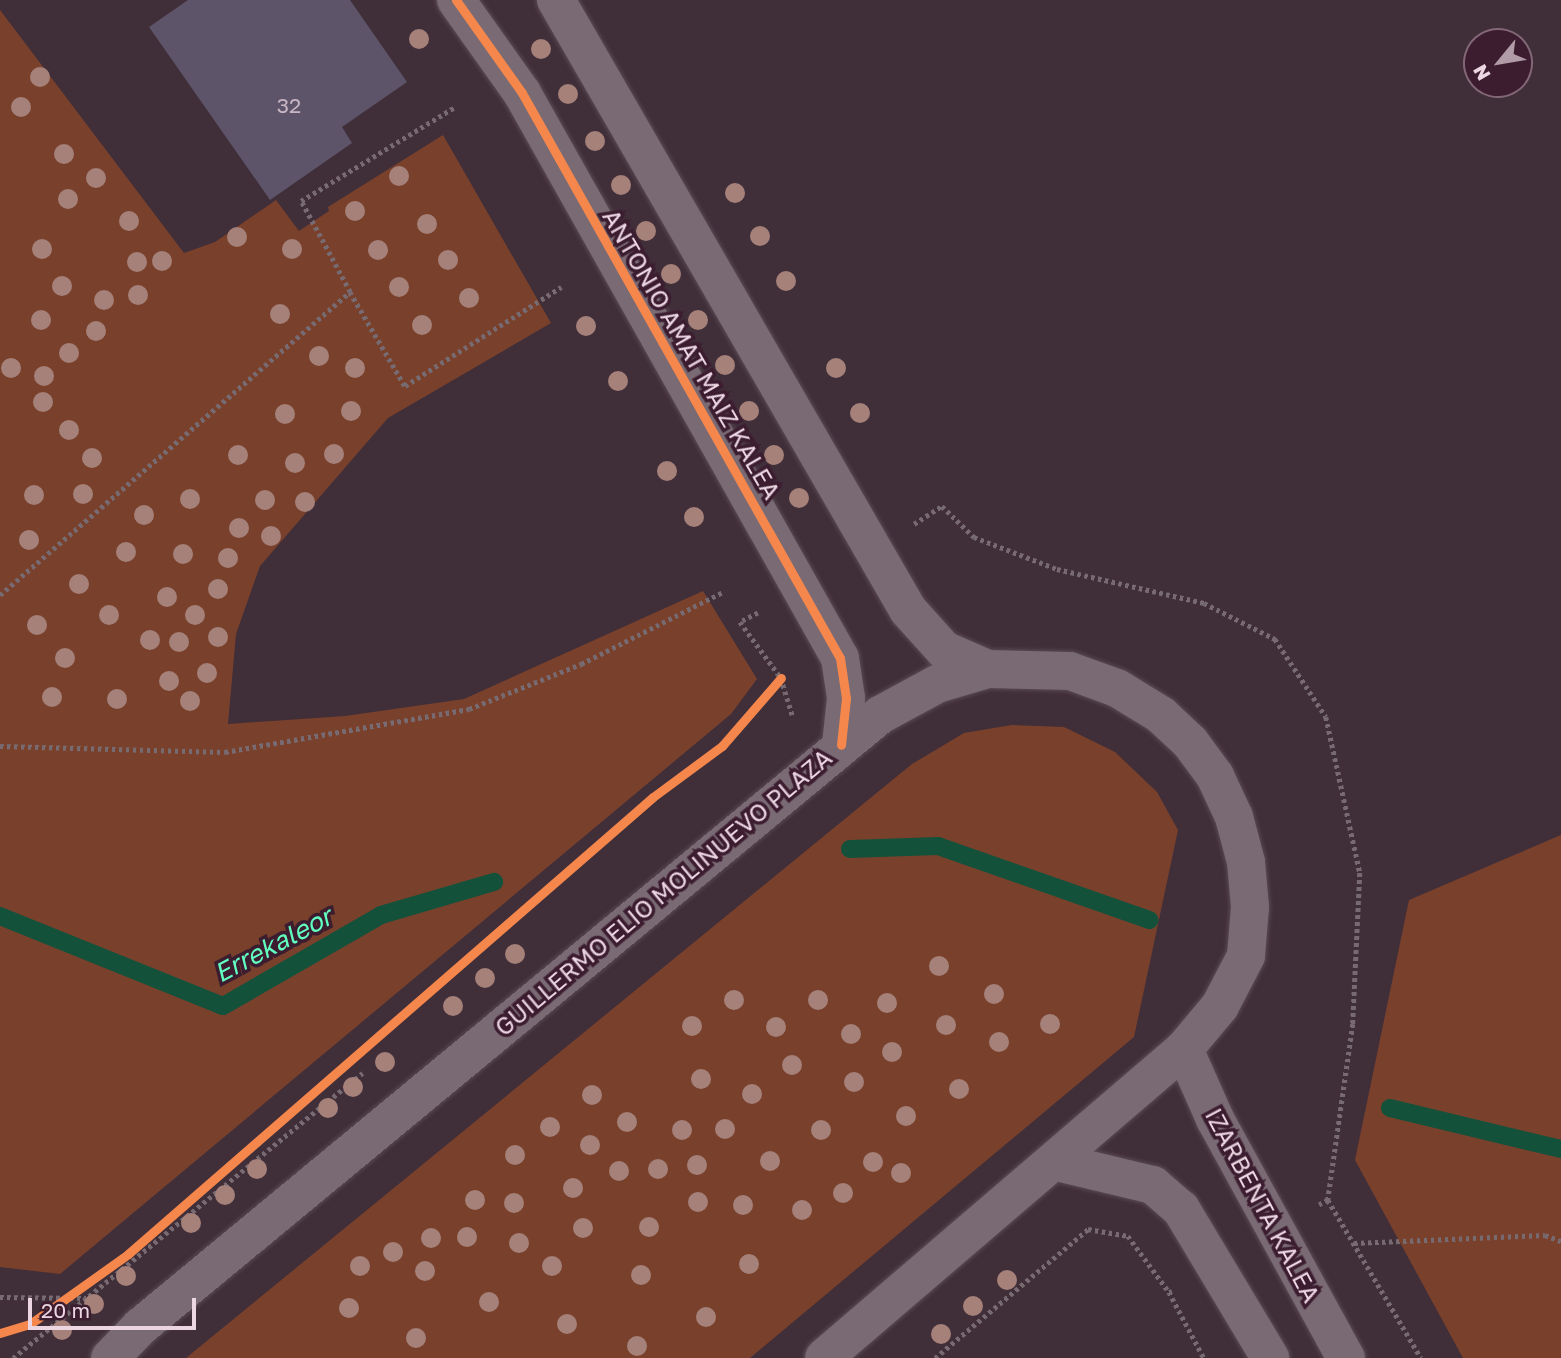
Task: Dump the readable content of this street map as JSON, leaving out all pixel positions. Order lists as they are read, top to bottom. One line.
{"streets":{"main road":["ANTONIO AMAT MAIZ KALEA","GUILLERMO ELIO MOLINUEVO PLAZA","IZARBENTA KALEA"]},"crossings":[["ANTONIO AMAT MAIZ KALEA","GUILLERMO ELIO MOLINUEVO PLAZA"],["GUILLERMO ELIO MOLINUEVO PLAZA","IZARBENTA KALEA"]],"water":["Errekaleor"],"house_numbers":["32"],"scale_bar":"20 m","north":"bottom left"}
